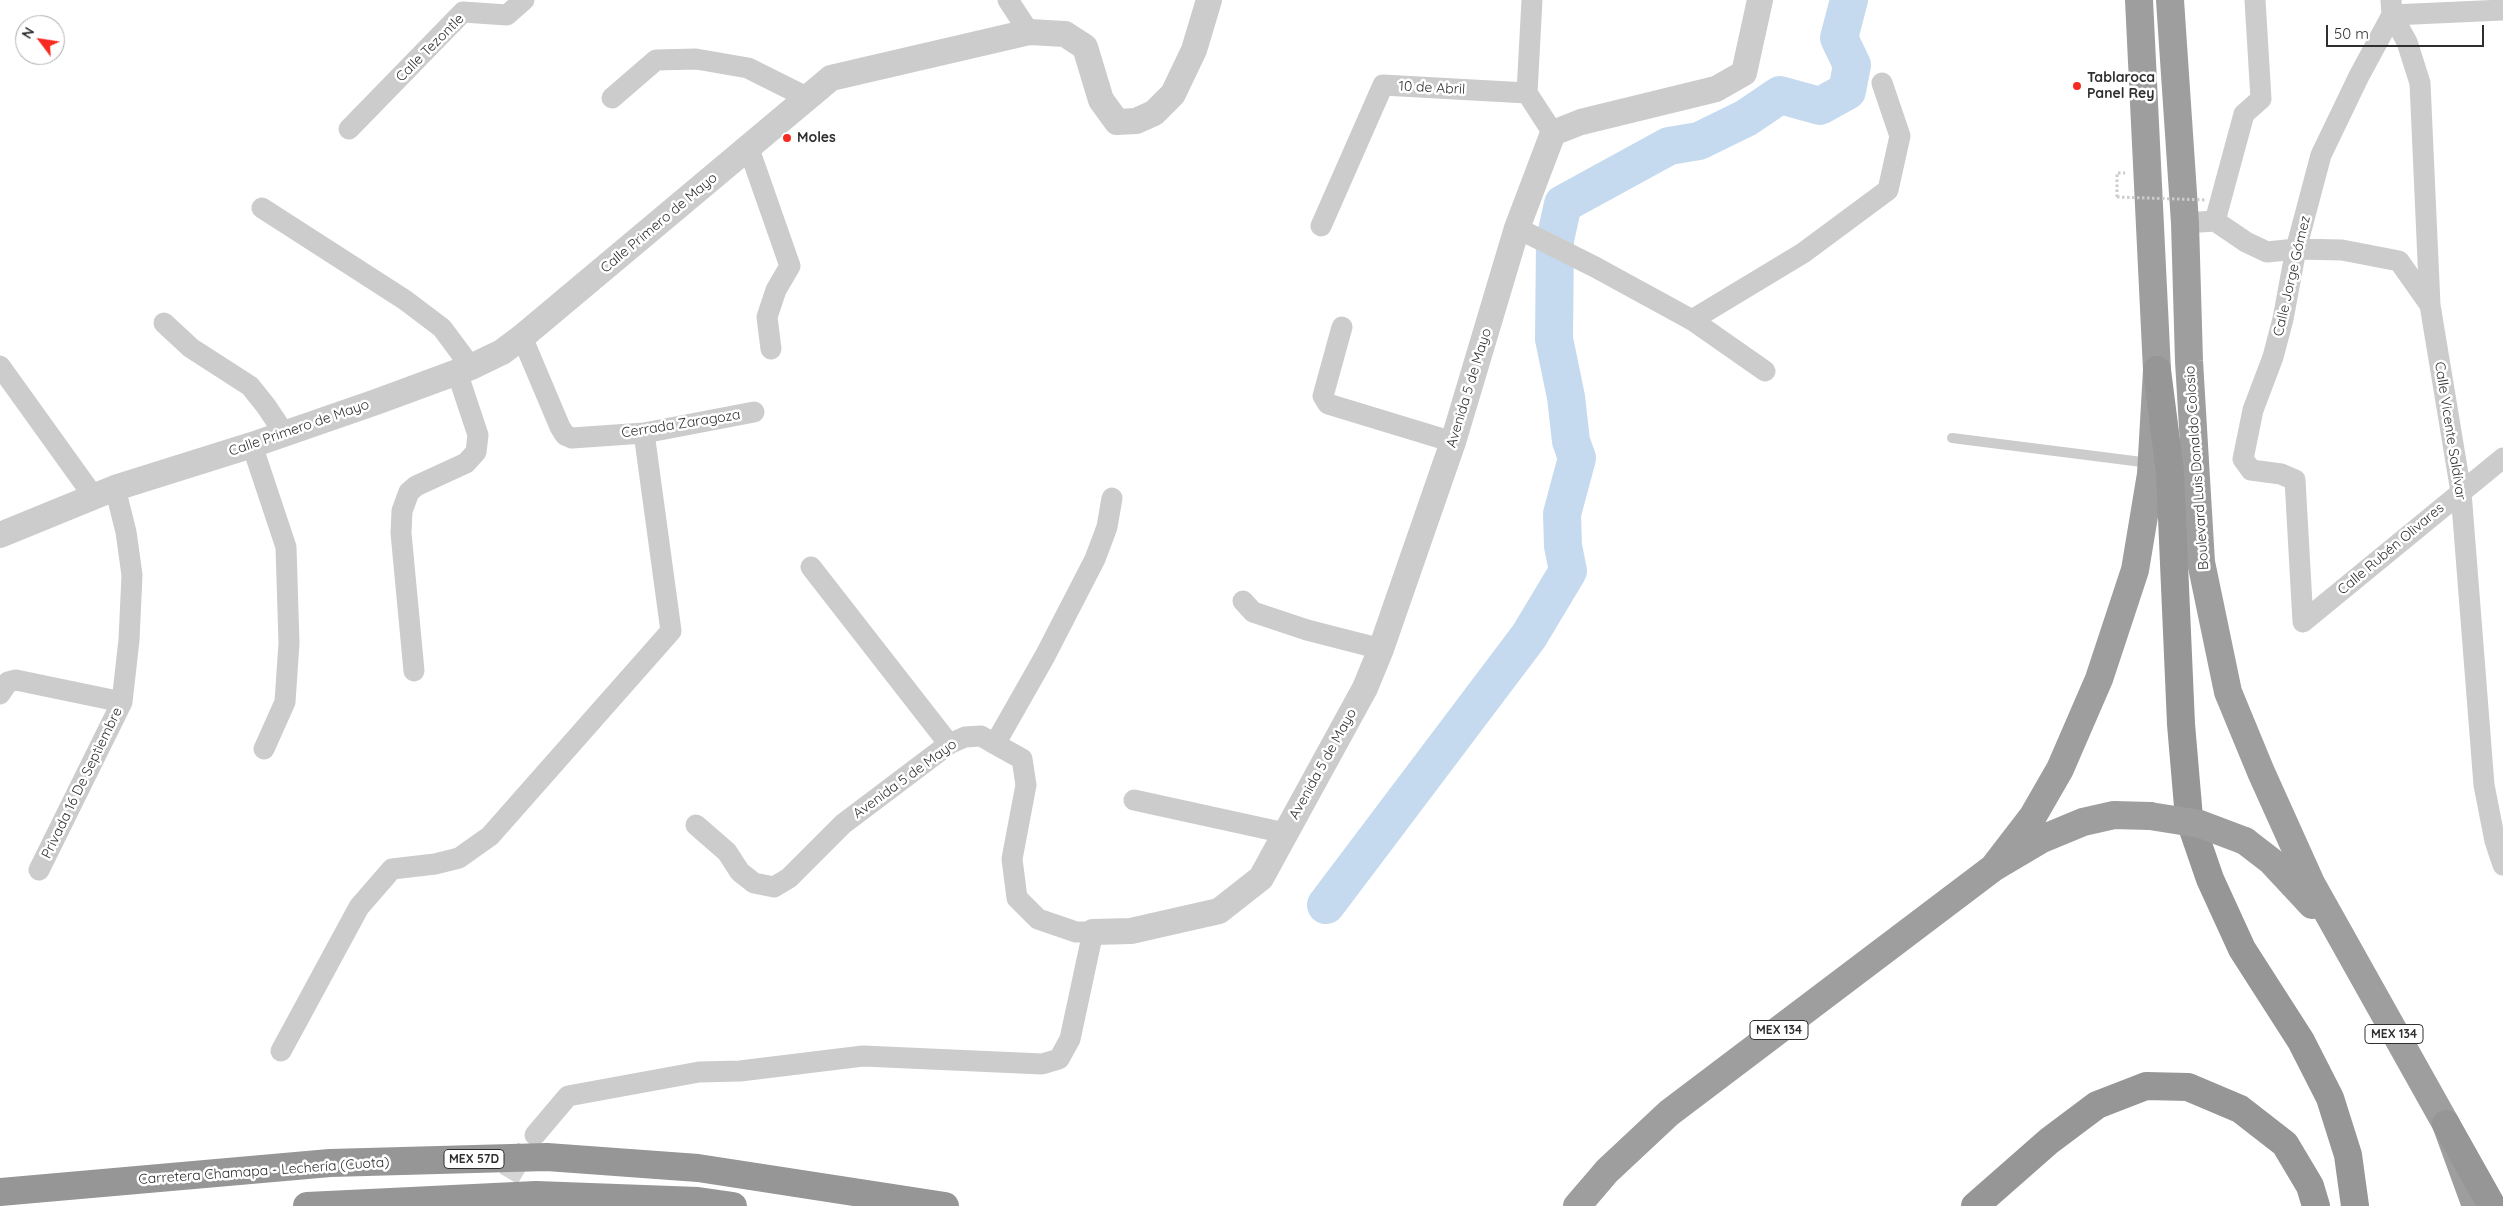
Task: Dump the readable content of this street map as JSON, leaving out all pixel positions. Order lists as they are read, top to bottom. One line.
{"streets":{"highway":["Boulevard Luis Donaldo Colosio","MEX 134","MEX 57D","Carretera Chamapa - Lechería (Cuota)"],"street":["Calle Tezontle","10 de Abril","Calle Primero de Mayo","Calle Jorge Gómez","Avenida 5 de Mayo","Cerrada Zaragoza","Calle Vicente Saldívar","Calle Rubén Olivares","Privada 16 De Septiembre"]},"crossings":[["Calle Primero de Mayo","Cerrada Zaragoza"],["Calle Primero de Mayo","Privada 16 De Septiembre"],["Calle Jorge Gómez","Calle Vicente Saldívar"],["Calle Jorge Gómez","Calle Rubén Olivares"],["Calle Vicente Saldívar","Calle Rubén Olivares"]],"places":["Tablaroca Panel Rey","Moles"],"scale_bar":"50 m","north":"top left"}
